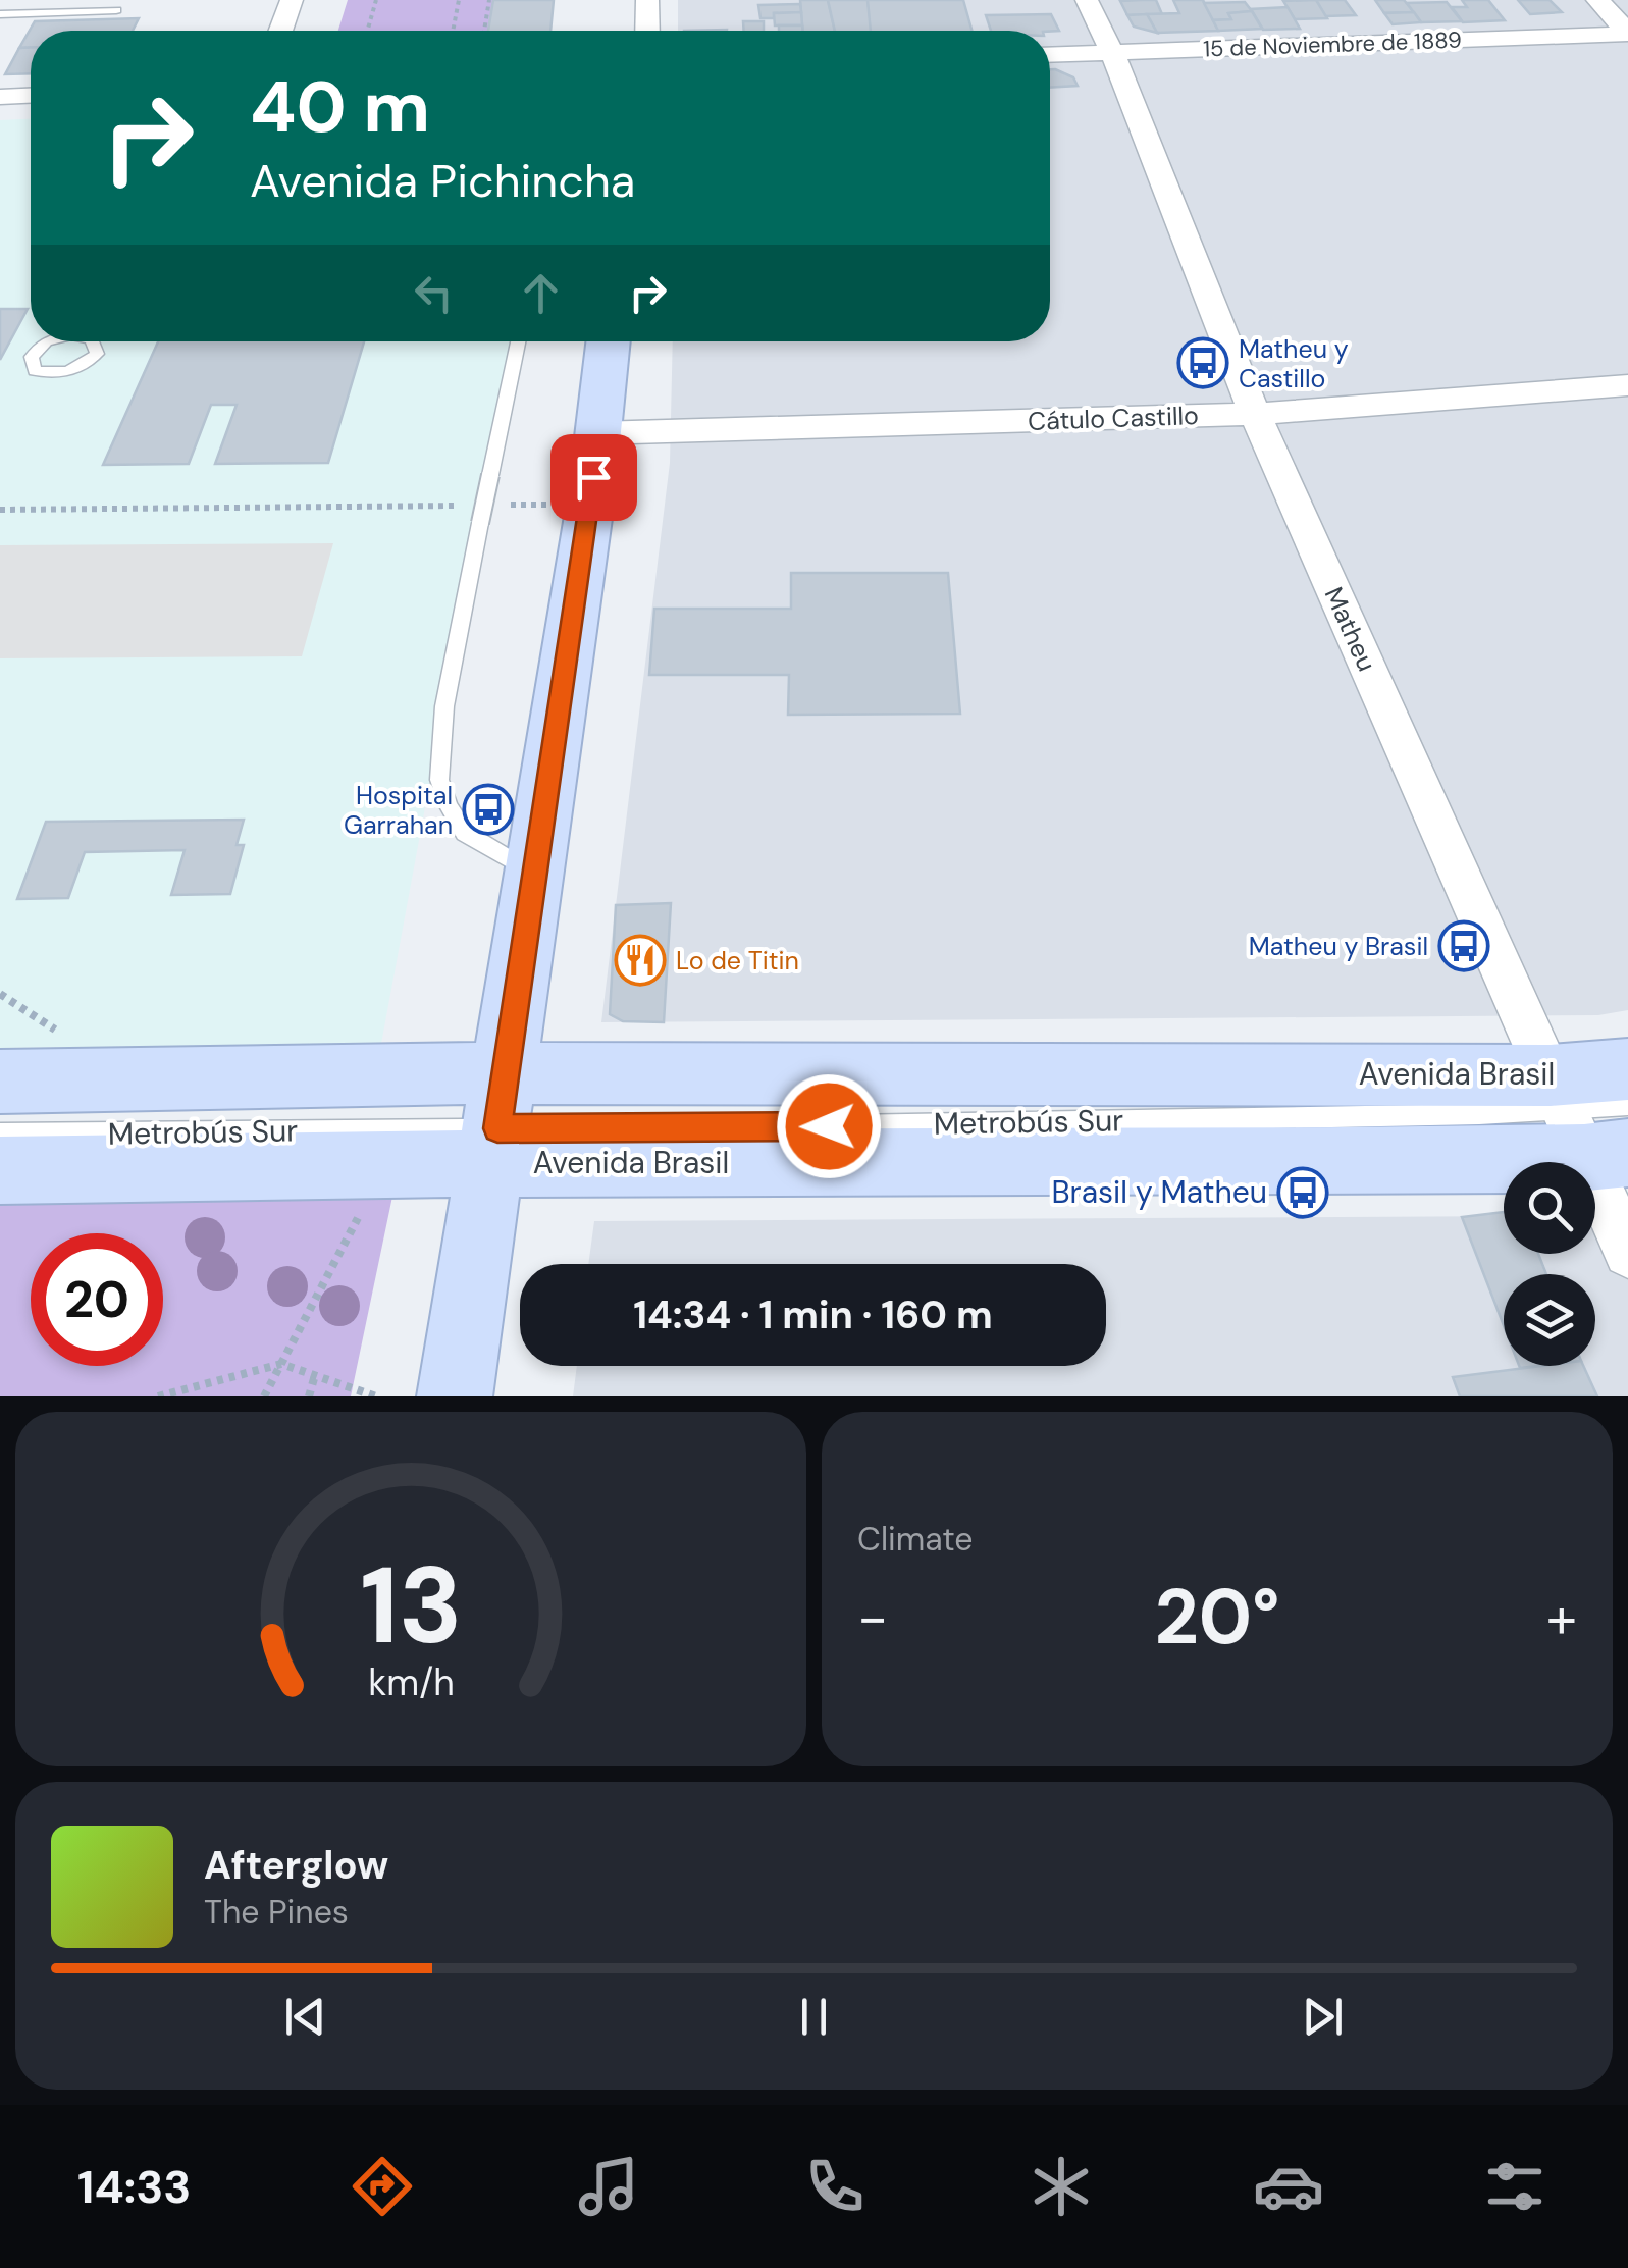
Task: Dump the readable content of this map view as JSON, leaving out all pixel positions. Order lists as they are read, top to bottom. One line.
{"streets":{"main road":["Avenida Brasil"],"street":["15 de Noviembre de 1889","Cátulo Castillo","Matheu"],"lane":["Metrobús Sur"]},"crossings":[["15 de Noviembre de 1889","Matheu"],["Cátulo Castillo","Matheu"],["Matheu","Avenida Brasil"],["Matheu","Metrobús Sur"],["Avenida Brasil","Metrobús Sur"]],"places":{"bus stop":["Matheu y Castillo","Hospital Garrahan","Matheu y Brasil","Brasil y Matheu"],"restaurant":["Lo de Titin"]},"page":{"turn":["40 m","Avenida Pichincha"],"limit":"20","trip":"14:34 · 1 min · 160 m","tile":"Climate","heat":["−","20°","+"],"song":["Afterglow","The Pines"],"tabs":"14:33","gauge":["13","km/h"]}}
